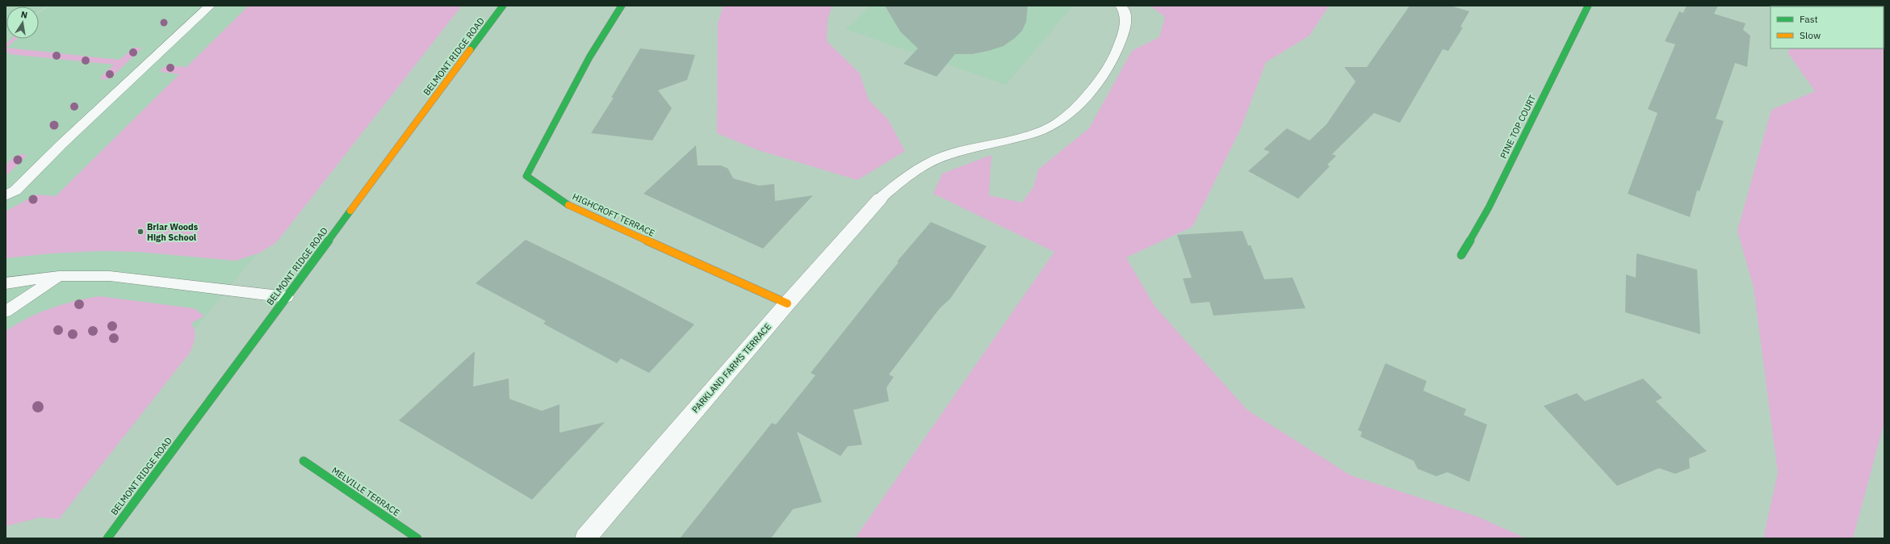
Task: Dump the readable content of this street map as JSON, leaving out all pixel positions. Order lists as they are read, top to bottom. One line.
{"streets":{"street":["BELMONT RIDGE ROAD","PINE TOP COURT","HIGHCROFT TERRACE","PARKLAND FARMS TERRACE","MELVILLE TERRACE"]},"crossings":[["HIGHCROFT TERRACE","PARKLAND FARMS TERRACE"]],"places":["Briar Woods High School"],"legend":["Fast","Slow"],"north":"top"}
